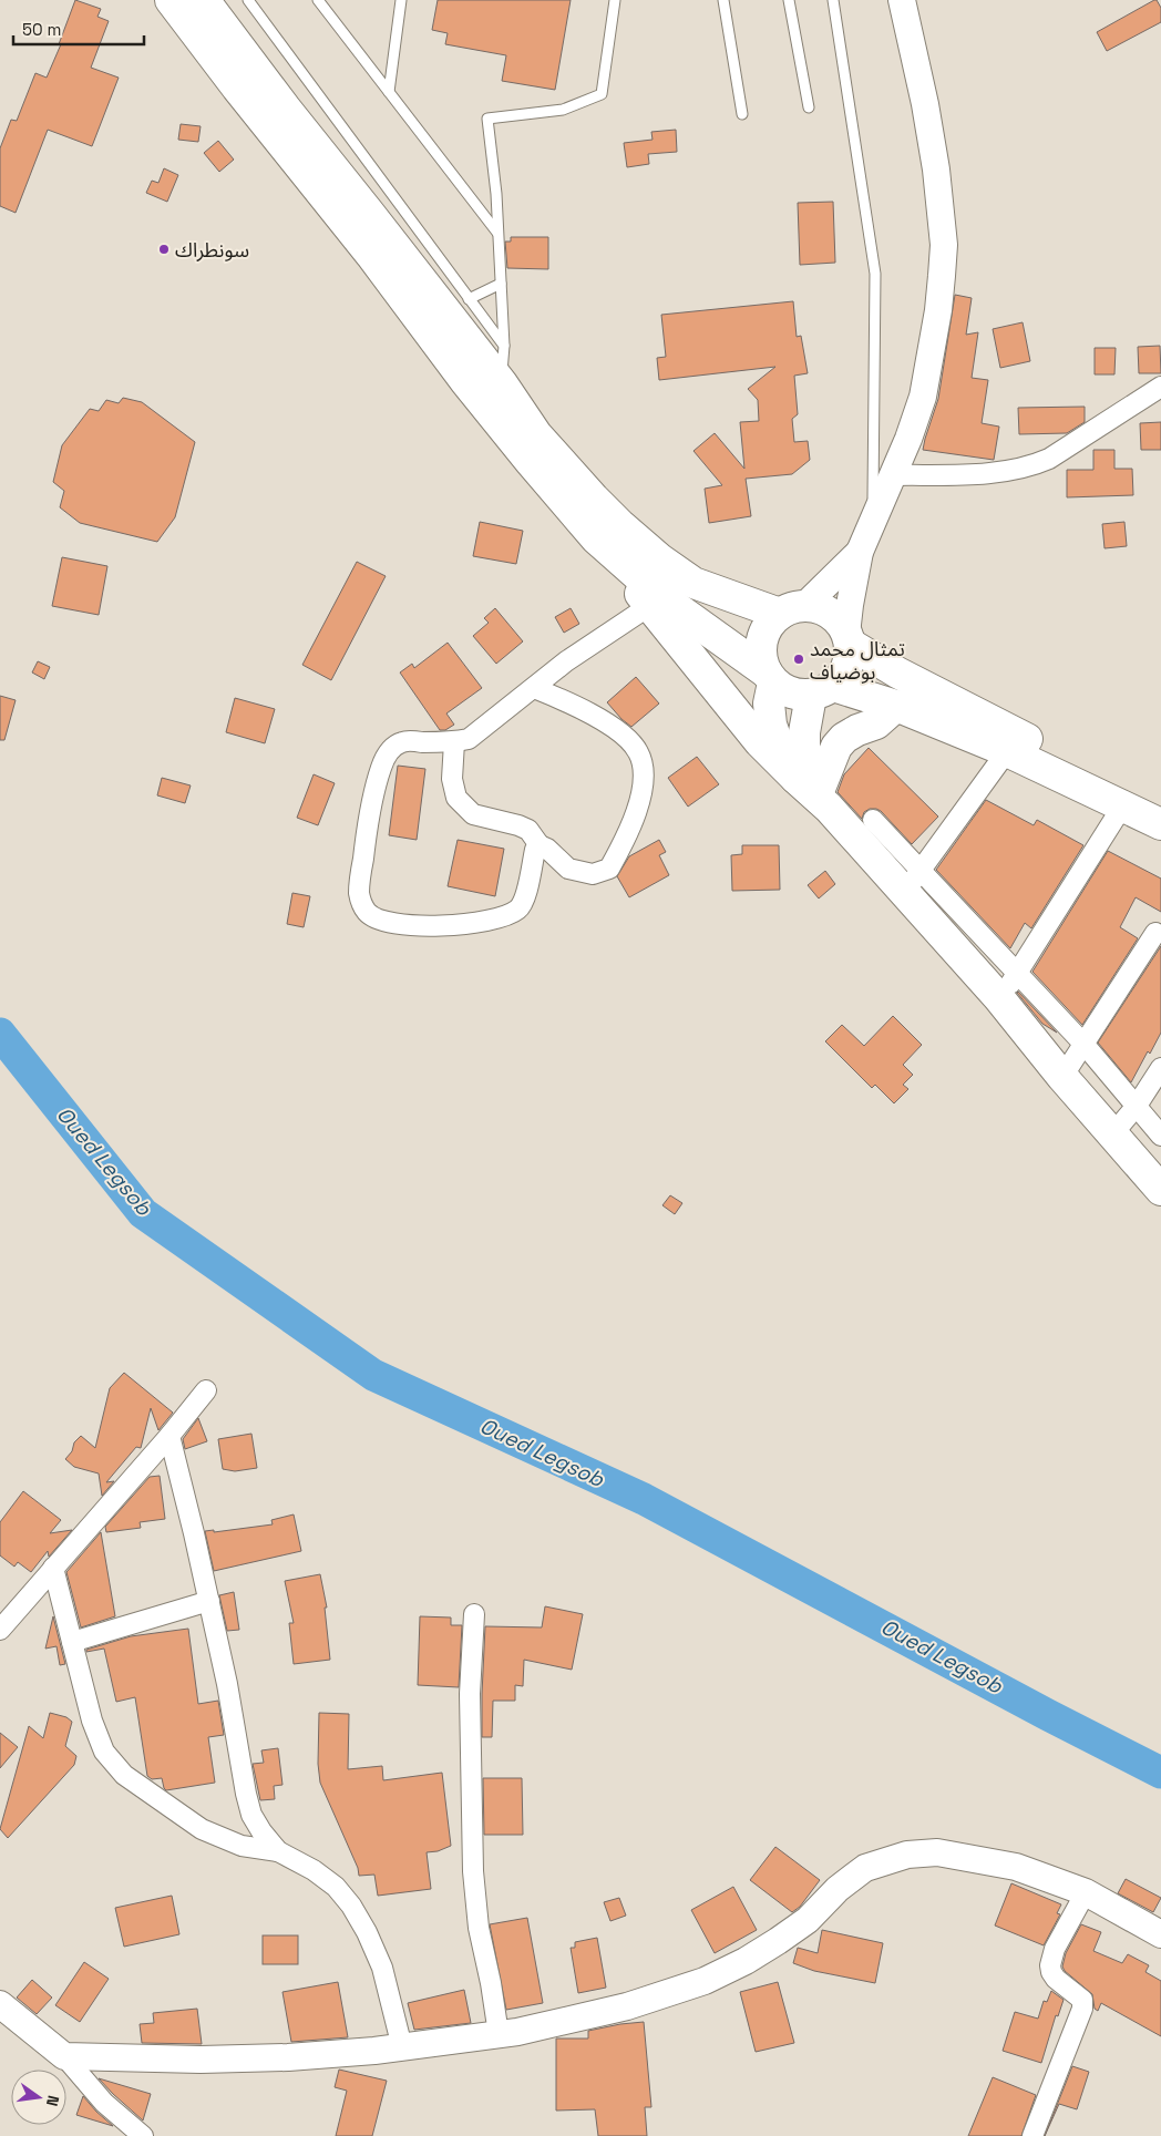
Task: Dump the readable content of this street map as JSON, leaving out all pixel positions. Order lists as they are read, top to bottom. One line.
{"water":["Oued Legsob"],"places":["سونطراك","تمثال محمد بوضياف"],"scale_bar":"50 m","north":"right"}
